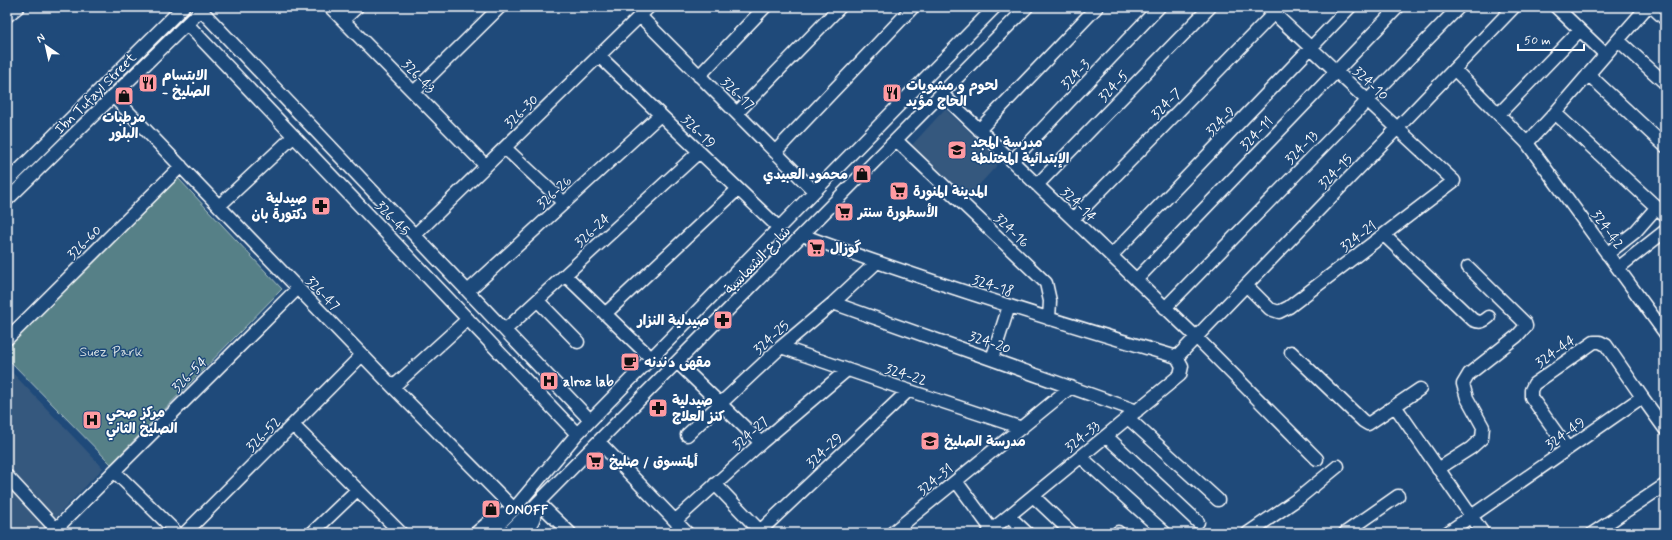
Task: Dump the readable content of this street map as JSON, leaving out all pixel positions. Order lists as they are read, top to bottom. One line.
{"streets":{"street":["324-3","326-43","324-10","324-5","Ibn Tufayl Street","326-17","324-7","326-30","324-9","326-19","324-11","324-13","324-15","326-26","324-14","326-45","324-42","326-24","324-16","324-21","326-60","شارع الشماسية","324-18","326-47","324-25","324-20","324-44","326-54","324-22","324-27","324-49","326-52","324-33","324-29","324-31"]},"crossings":[["324-3","324-14"],["326-43","326-30"],["324-10","324-7"],["324-10","324-9"],["324-10","324-11"],["324-10","324-13"],["324-10","324-15"],["324-10","324-21"],["324-5","324-14"],["Ibn Tufayl Street","326-45"],["Ibn Tufayl Street","326-47"],["326-17","326-30"],["326-17","شارع الشماسية"],["324-7","324-14"],["326-30","326-19"],["326-30","326-45"],["324-9","324-14"],["326-19","326-26"],["326-19","326-24"],["326-19","شارع الشماسية"],["324-11","324-14"],["324-13","324-14"],["324-15","324-14"],["324-15","324-42"],["324-15","324-21"],["324-15","324-18"],["324-15","324-33"],["326-26","326-45"],["324-14","شارع الشماسية"],["326-45","326-24"],["326-45","شارع الشماسية"],["324-16","شارع الشماسية"],["324-16","324-18"],["326-60","326-47"],["شارع الشماسية","324-18"],["شارع الشماسية","326-47"],["324-18","324-25"],["324-18","324-33"],["326-47","326-54"],["326-47","326-52"],["324-25","324-20"],["324-25","324-22"],["324-20","324-33"],["324-20","324-31"],["324-44","324-49"],["324-22","324-27"],["324-22","324-29"],["324-22","324-31"]],"parks":["Suez Park"],"places":{"restaurant":["الابتسام - الصليخ","لحوم و مشويات الحاج مؤيد"],"shop":["مرطبات البلور","محمود العبيدي","ONOFF"],"school or university":["مدرسة المجد الإبتدائية المختلطة","مدرسة الصليخ"],"supermarket":["المدينة المنورة","الأسطورة سنتر","گوزال","ألمتسوق / صليخ"],"pharmacy":["صيدلية دكتورة بان","صيدلية النزار","صيدلية كنز العلاج"],"cafe":["مقهى دندنه"],"hospital":["alroz lab","مركز صحي الصليخ الثاني"]},"scale_bar":"50 m","north":"top left"}
